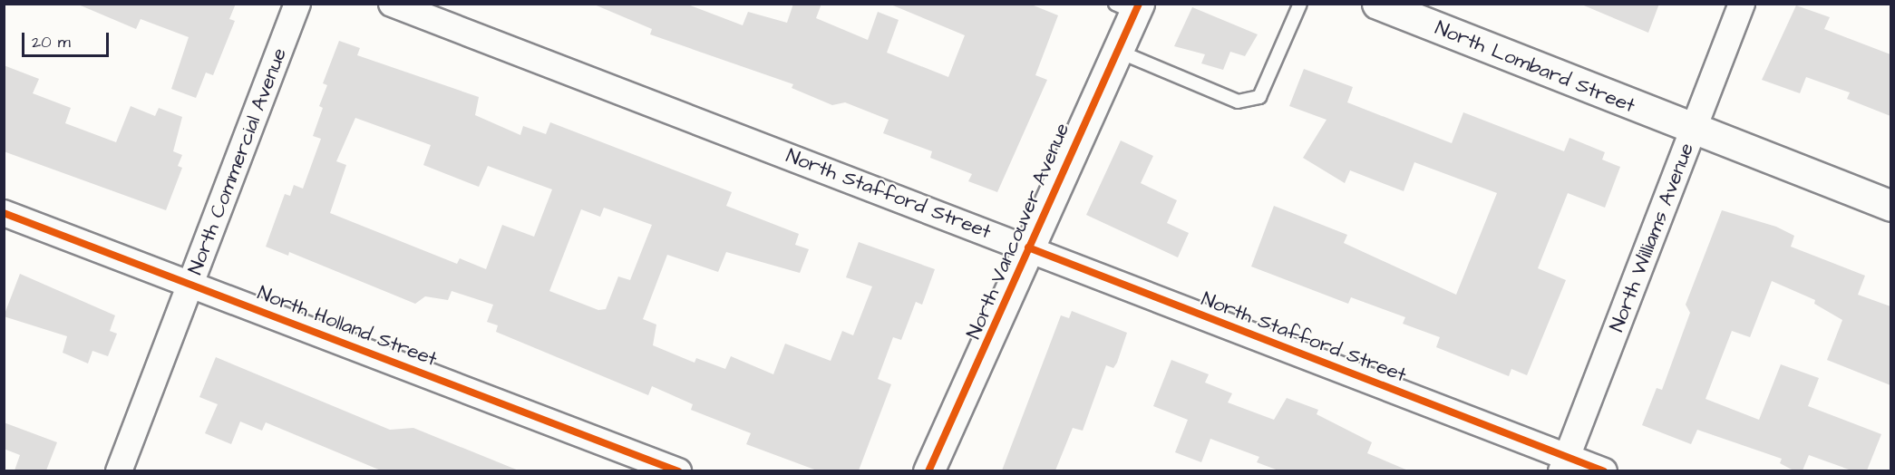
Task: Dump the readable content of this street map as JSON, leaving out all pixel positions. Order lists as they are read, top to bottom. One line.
{"streets":{"main road":["North Lombard Street","North Vancouver Avenue"],"street":["North Commercial Avenue","North Stafford Street","North Williams Avenue","North Holland Street"]},"crossings":[["North Lombard Street","North Williams Avenue"],["North Commercial Avenue","North Holland Street"],["North Stafford Street","North Vancouver Avenue"],["North Stafford Street","North Williams Avenue"]],"scale_bar":"20 m"}
